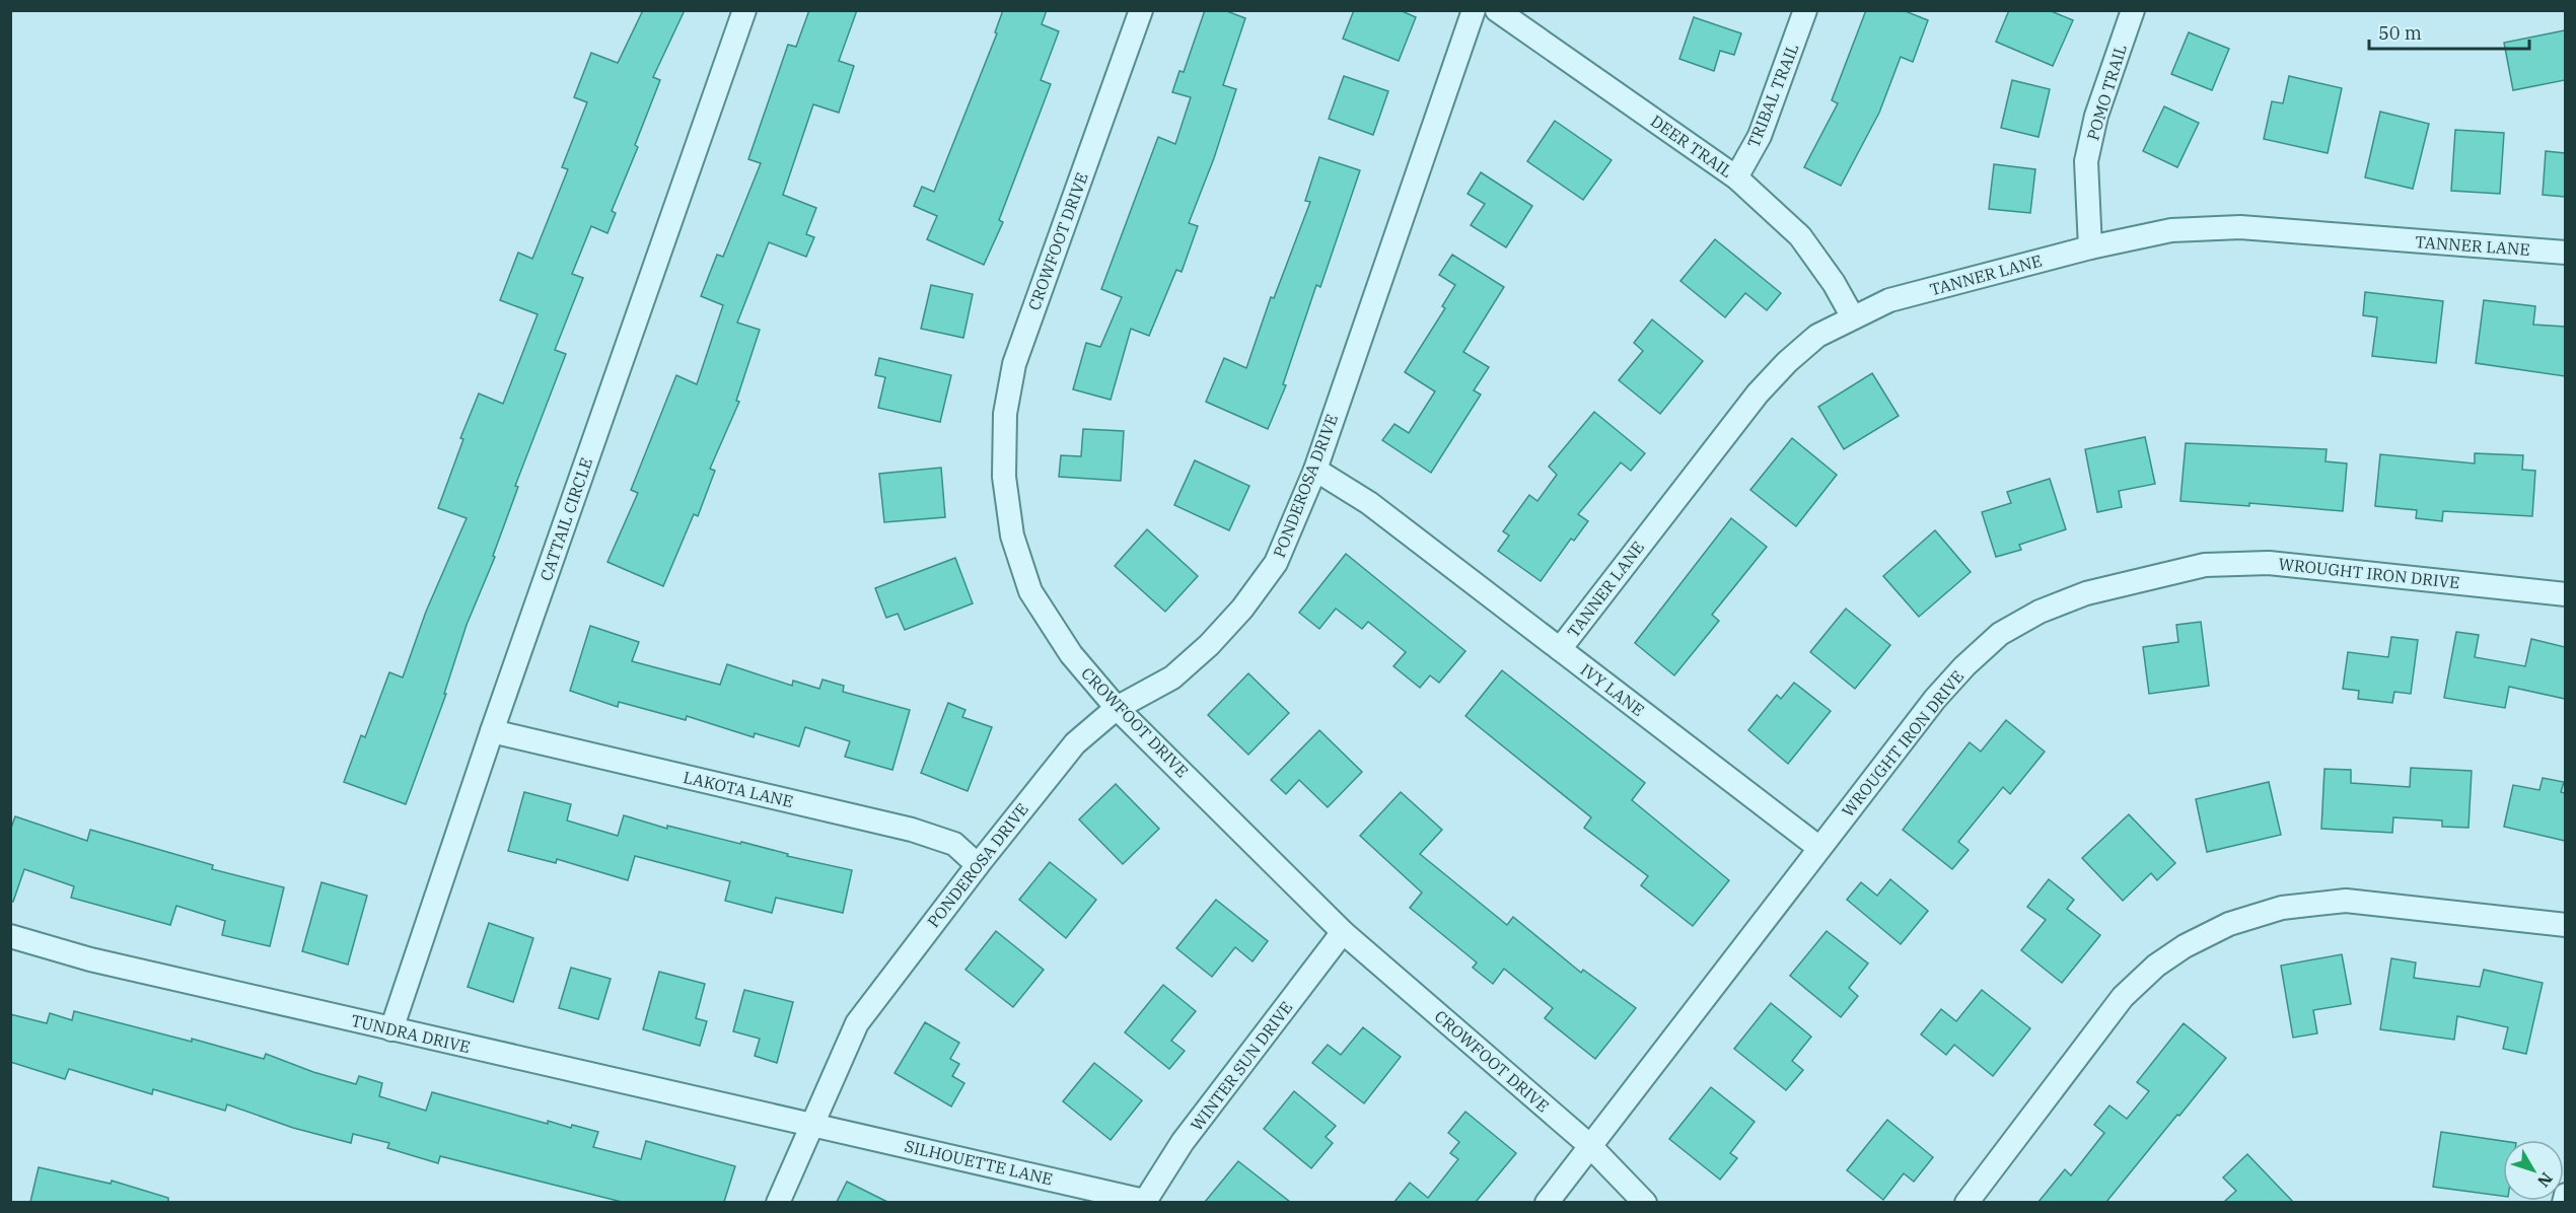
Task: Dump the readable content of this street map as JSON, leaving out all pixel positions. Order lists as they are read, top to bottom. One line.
{"streets":{"street":["POMO TRAIL","TRIBAL TRAIL","DEER TRAIL","CROWFOOT DRIVE","TANNER LANE","PONDEROSA DRIVE","CATTAIL CIRCLE","WROUGHT IRON DRIVE","IVY LANE","LAKOTA LANE","TUNDRA DRIVE","WINTER SUN DRIVE","SILHOUETTE LANE"]},"crossings":[["POMO TRAIL","TANNER LANE"],["TRIBAL TRAIL","DEER TRAIL"],["DEER TRAIL","TANNER LANE"],["CROWFOOT DRIVE","PONDEROSA DRIVE"],["CROWFOOT DRIVE","WROUGHT IRON DRIVE"],["CROWFOOT DRIVE","WINTER SUN DRIVE"],["TANNER LANE","IVY LANE"],["PONDEROSA DRIVE","IVY LANE"],["PONDEROSA DRIVE","LAKOTA LANE"],["PONDEROSA DRIVE","TUNDRA DRIVE"],["PONDEROSA DRIVE","SILHOUETTE LANE"],["CATTAIL CIRCLE","LAKOTA LANE"],["CATTAIL CIRCLE","TUNDRA DRIVE"],["WROUGHT IRON DRIVE","IVY LANE"],["TUNDRA DRIVE","SILHOUETTE LANE"],["WINTER SUN DRIVE","SILHOUETTE LANE"]],"scale_bar":"50 m","north":"bottom right"}
